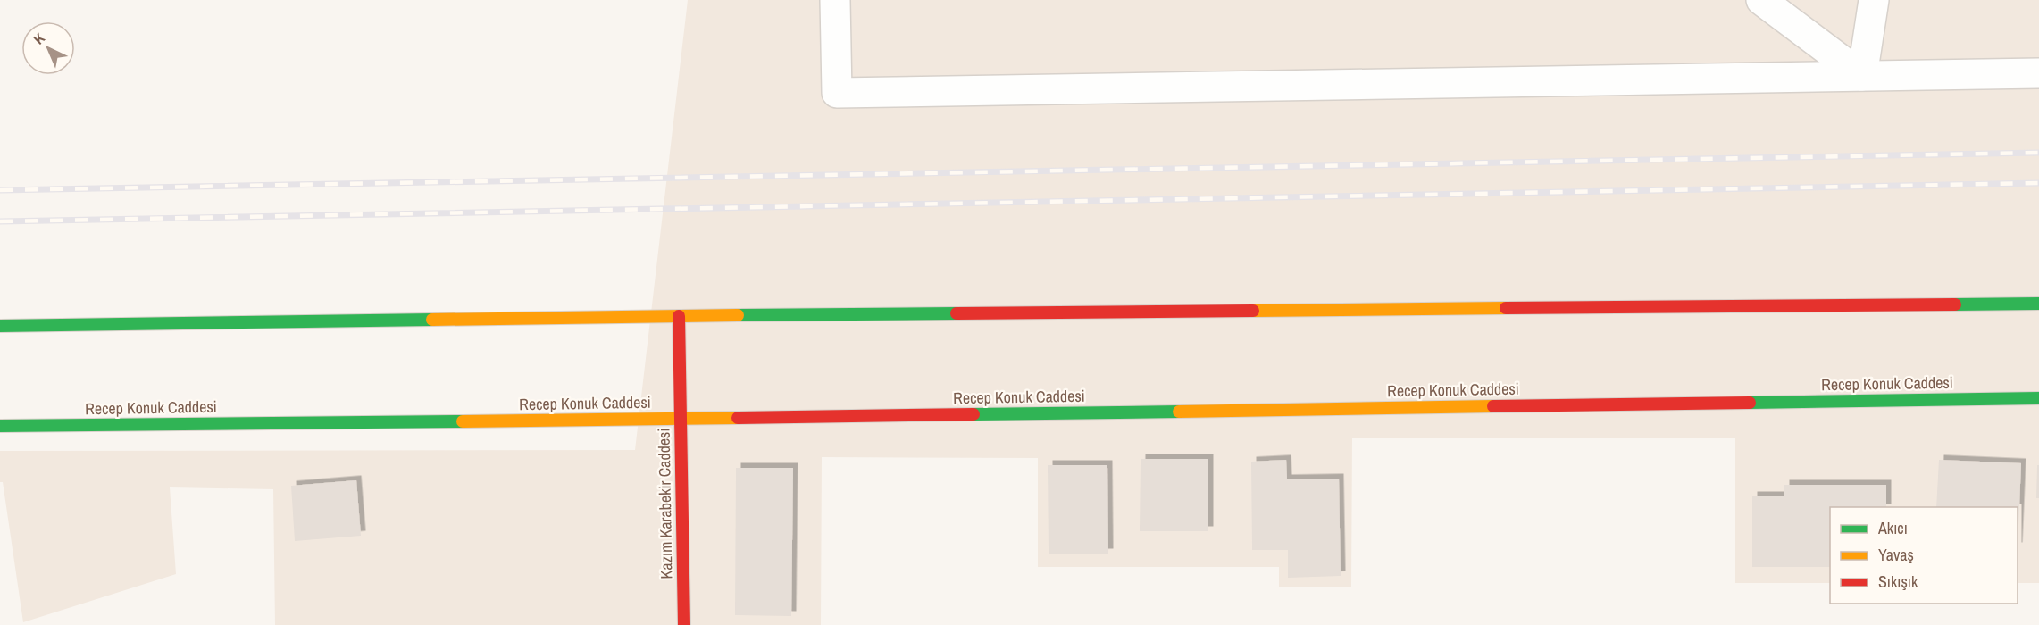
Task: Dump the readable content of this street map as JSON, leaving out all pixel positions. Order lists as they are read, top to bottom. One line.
{"streets":{"main road":["Recep Konuk Caddesi","Kazım Karabekir Caddesi"]},"crossings":[["Recep Konuk Caddesi","Kazım Karabekir Caddesi"]],"legend":["Akıcı","Yavaş","Sıkışık"],"north":"top left"}
